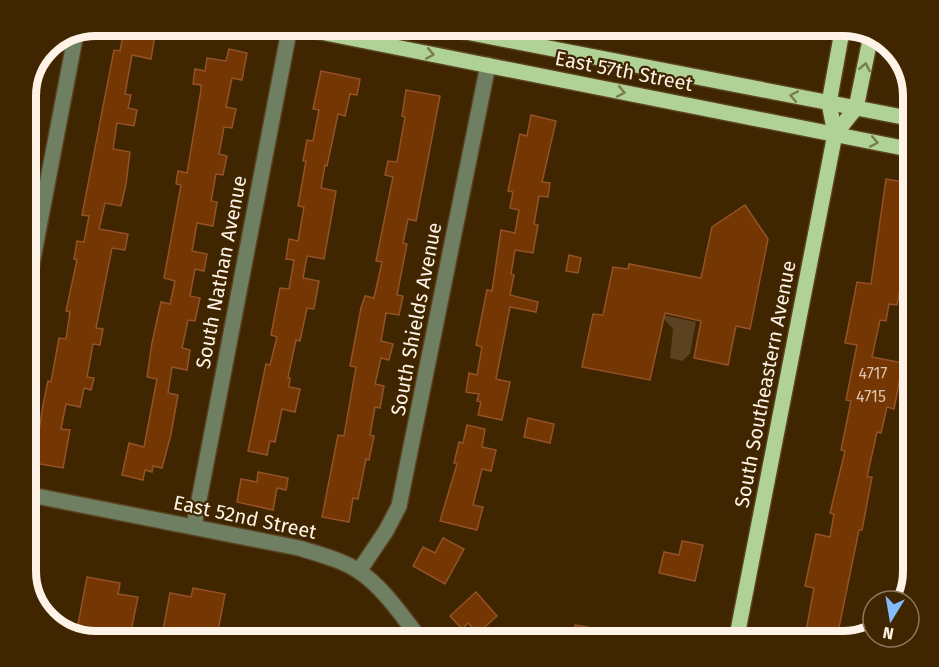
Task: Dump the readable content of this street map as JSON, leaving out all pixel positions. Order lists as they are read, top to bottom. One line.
{"streets":{"main road":["East 57th Street","South Southeastern Avenue"],"street":["South Nathan Avenue","South Shields Avenue","East 52nd Street"]},"crossings":[["East 57th Street","South Shields Avenue"],["East 57th Street","South Southeastern Avenue"],["South Nathan Avenue","East 52nd Street"],["South Shields Avenue","East 52nd Street"]],"house_numbers":["4717","4715"],"north":"bottom"}
